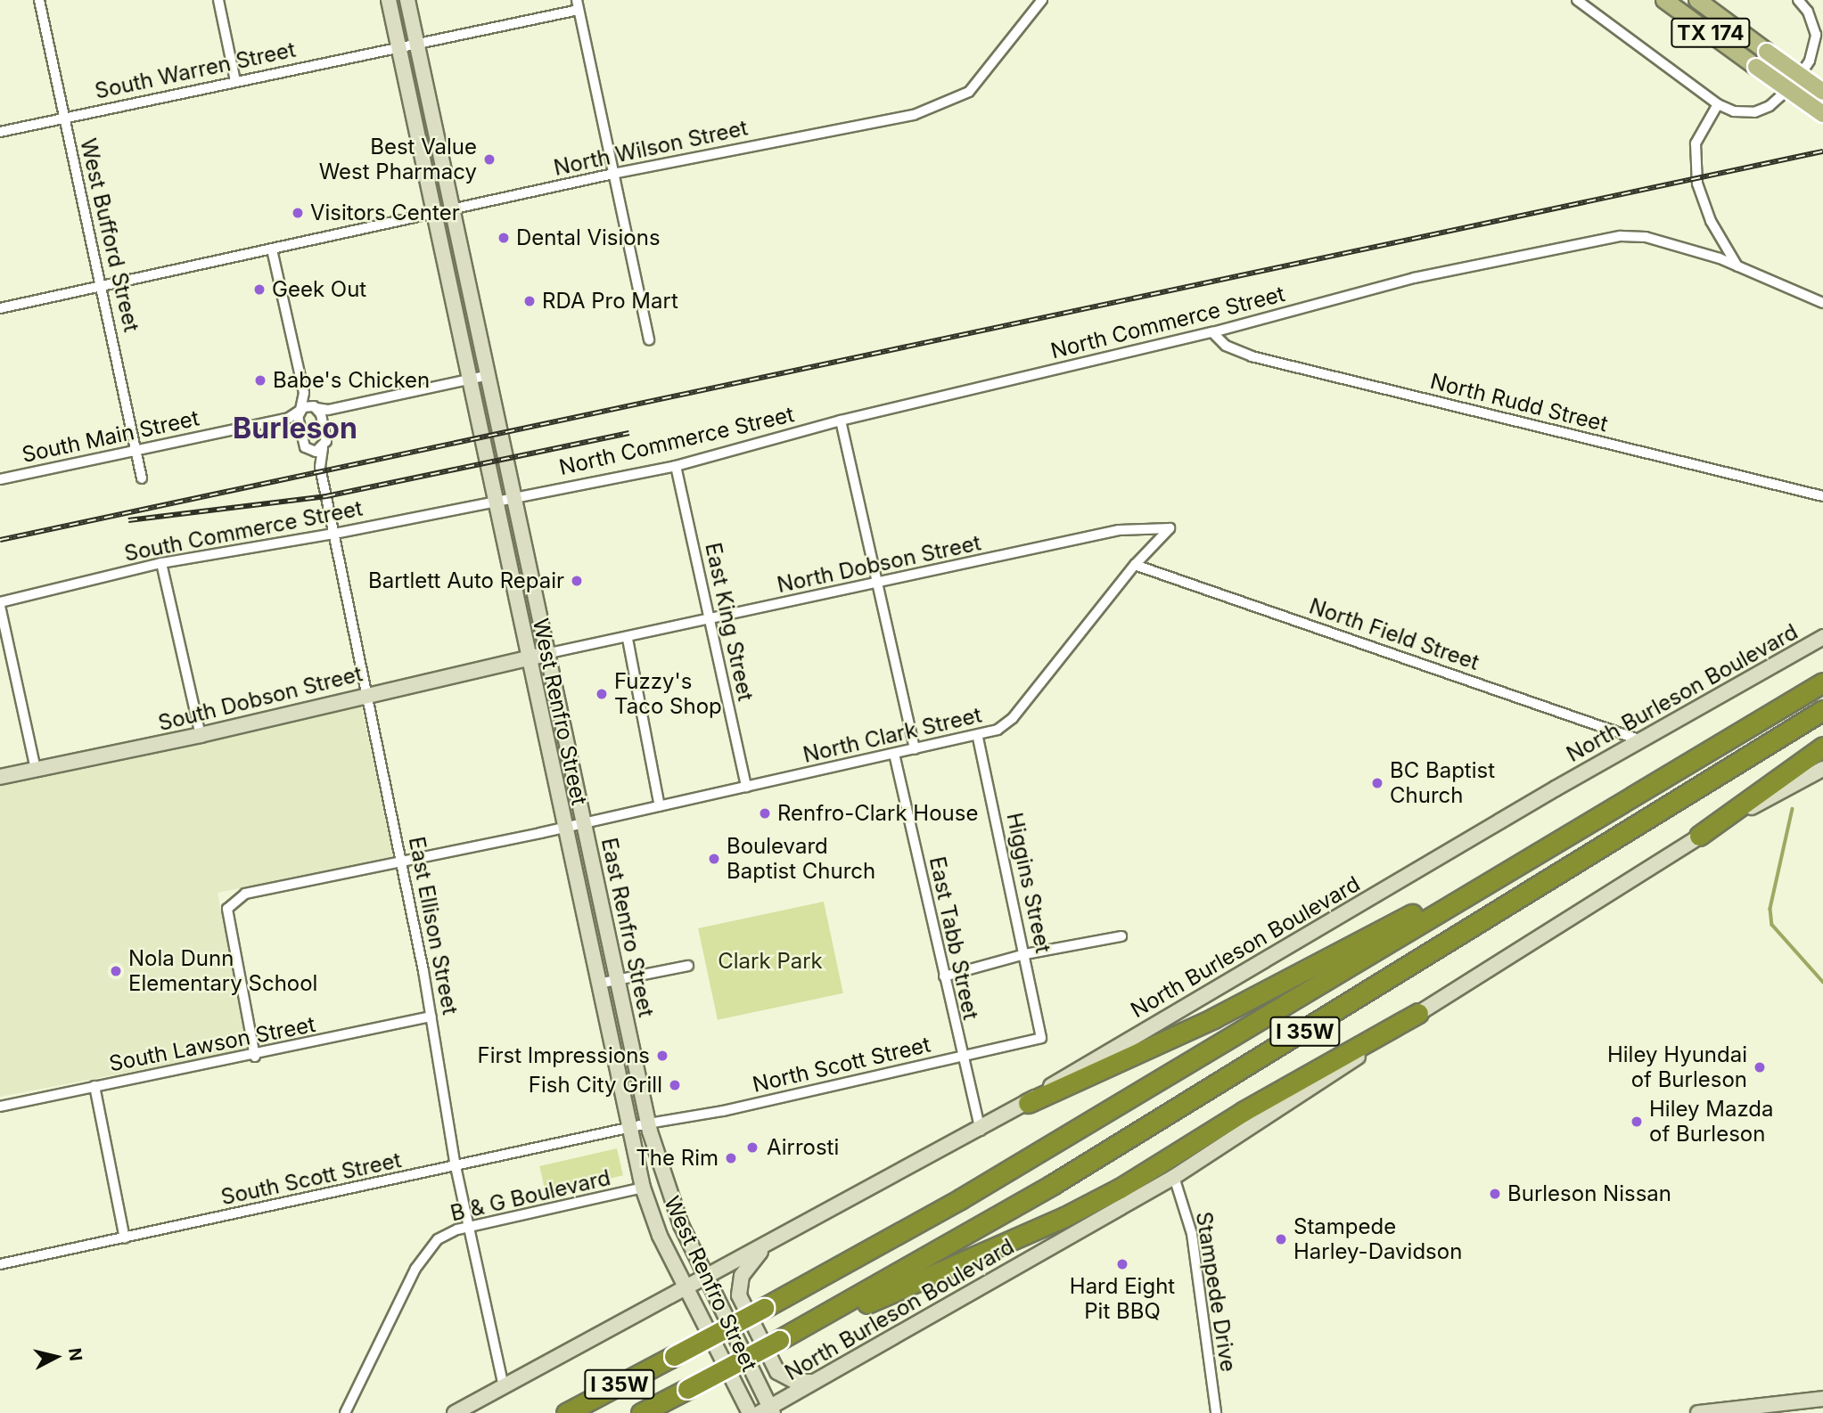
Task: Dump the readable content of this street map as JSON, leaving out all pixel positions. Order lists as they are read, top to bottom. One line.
{"streets":{"highway":["I 35W"],"main road":["TX 174","North Burleson Boulevard","South Dobson Street","West Renfro Street","East Renfro Street"],"street":["South Warren Street","North Wilson Street","West Bufford Street","North Commerce Street","North Rudd Street","South Main Street","South Commerce Street","North Dobson Street","East King Street","North Field Street","North Clark Street","Higgins Street","East Ellison Street","East Tabb Street","South Lawson Street","North Scott Street","South Scott Street","B & G Boulevard","Stampede Drive"]},"crossings":[["South Warren Street","West Bufford Street"],["South Warren Street","West Renfro Street"],["North Wilson Street","West Bufford Street"],["North Wilson Street","West Renfro Street"],["West Bufford Street","South Main Street"],["North Commerce Street","North Rudd Street"],["North Commerce Street","South Commerce Street"],["North Commerce Street","East King Street"],["North Commerce Street","West Renfro Street"],["North Commerce Street","East Renfro Street"],["South Main Street","East Ellison Street"],["South Commerce Street","West Renfro Street"],["South Commerce Street","East Ellison Street"],["North Dobson Street","East King Street"],["North Dobson Street","North Field Street"],["North Dobson Street","South Dobson Street"],["North Dobson Street","North Clark Street"],["North Dobson Street","East Renfro Street"],["East King Street","North Clark Street"],["North Field Street","North Burleson Boulevard"],["North Field Street","North Clark Street"],["North Burleson Boulevard","West Renfro Street"],["North Burleson Boulevard","East Ellison Street"],["North Burleson Boulevard","East Renfro Street"],["North Burleson Boulevard","East Tabb Street"],["North Burleson Boulevard","Stampede Drive"],["South Dobson Street","West Renfro Street"],["South Dobson Street","East Ellison Street"],["South Dobson Street","East Renfro Street"],["West Renfro Street","North Clark Street"],["West Renfro Street","East Renfro Street"],["West Renfro Street","North Scott Street"],["West Renfro Street","South Scott Street"],["West Renfro Street","B & G Boulevard"],["North Clark Street","Higgins Street"],["North Clark Street","East Ellison Street"],["North Clark Street","East Renfro Street"],["North Clark Street","East Tabb Street"],["North Clark Street","South Lawson Street"],["Higgins Street","North Scott Street"],["East Ellison Street","South Lawson Street"],["East Ellison Street","South Scott Street"],["East Ellison Street","B & G Boulevard"],["East Renfro Street","North Scott Street"],["East Tabb Street","North Scott Street"],["North Scott Street","South Scott Street"]],"districts":["Burleson"],"parks":["Clark Park"],"places":["Best Value West Pharmacy","Visitors Center","Dental Visions","Geek Out","RDA Pro Mart","Babe's Chicken","Bartlett Auto Repair","Fuzzy's Taco Shop","BC Baptist Church","Renfro-Clark House","Boulevard Baptist Church","Nola Dunn Elementary School","First Impressions","Hiley Hyundai of Burleson","Fish City Grill","Hiley Mazda of Burleson","Airrosti","The Rim","Burleson Nissan","Stampede Harley-Davidson","Hard Eight Pit BBQ"],"north":"right"}
